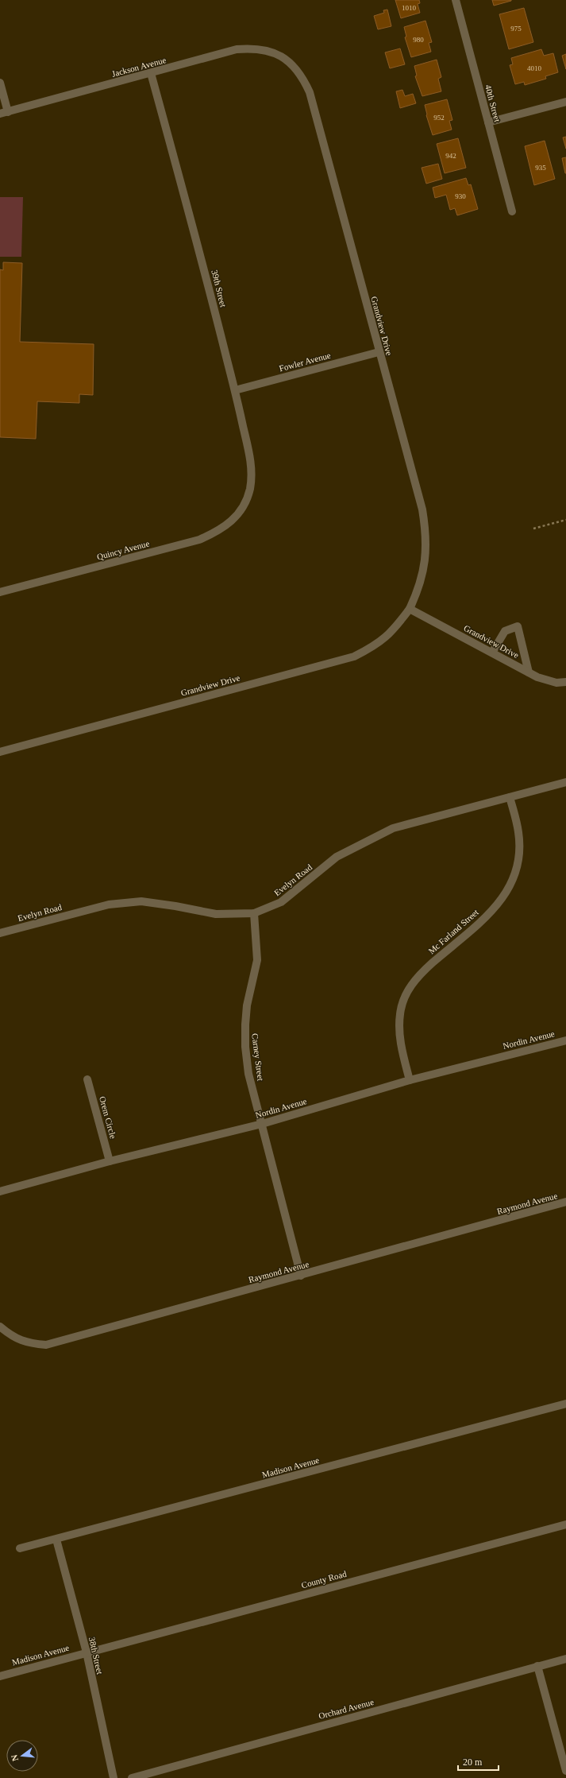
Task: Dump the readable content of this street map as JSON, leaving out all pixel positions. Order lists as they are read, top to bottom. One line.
{"streets":{"street":["Jackson Avenue","40th Street","39th Street","Grandview Drive","Fowler Avenue","Quincy Avenue","Evelyn Road","Mc Farland Street","Nordin Avenue","Carney Street","Orem Circle","Raymond Avenue","Madison Avenue","County Road","38th Street","Orchard Avenue"]},"crossings":[["Jackson Avenue","39th Street"],["Jackson Avenue","Grandview Drive"],["39th Street","Fowler Avenue"],["39th Street","Quincy Avenue"],["Grandview Drive","Fowler Avenue"],["Evelyn Road","Mc Farland Street"],["Evelyn Road","Carney Street"],["Mc Farland Street","Nordin Avenue"],["Nordin Avenue","Carney Street"],["Nordin Avenue","Orem Circle"],["Carney Street","Raymond Avenue"],["Madison Avenue","County Road"],["Madison Avenue","38th Street"],["County Road","38th Street"]],"house_numbers":["1010","975","980","4010","952","942","935","930"],"scale_bar":"20 m","north":"left"}
